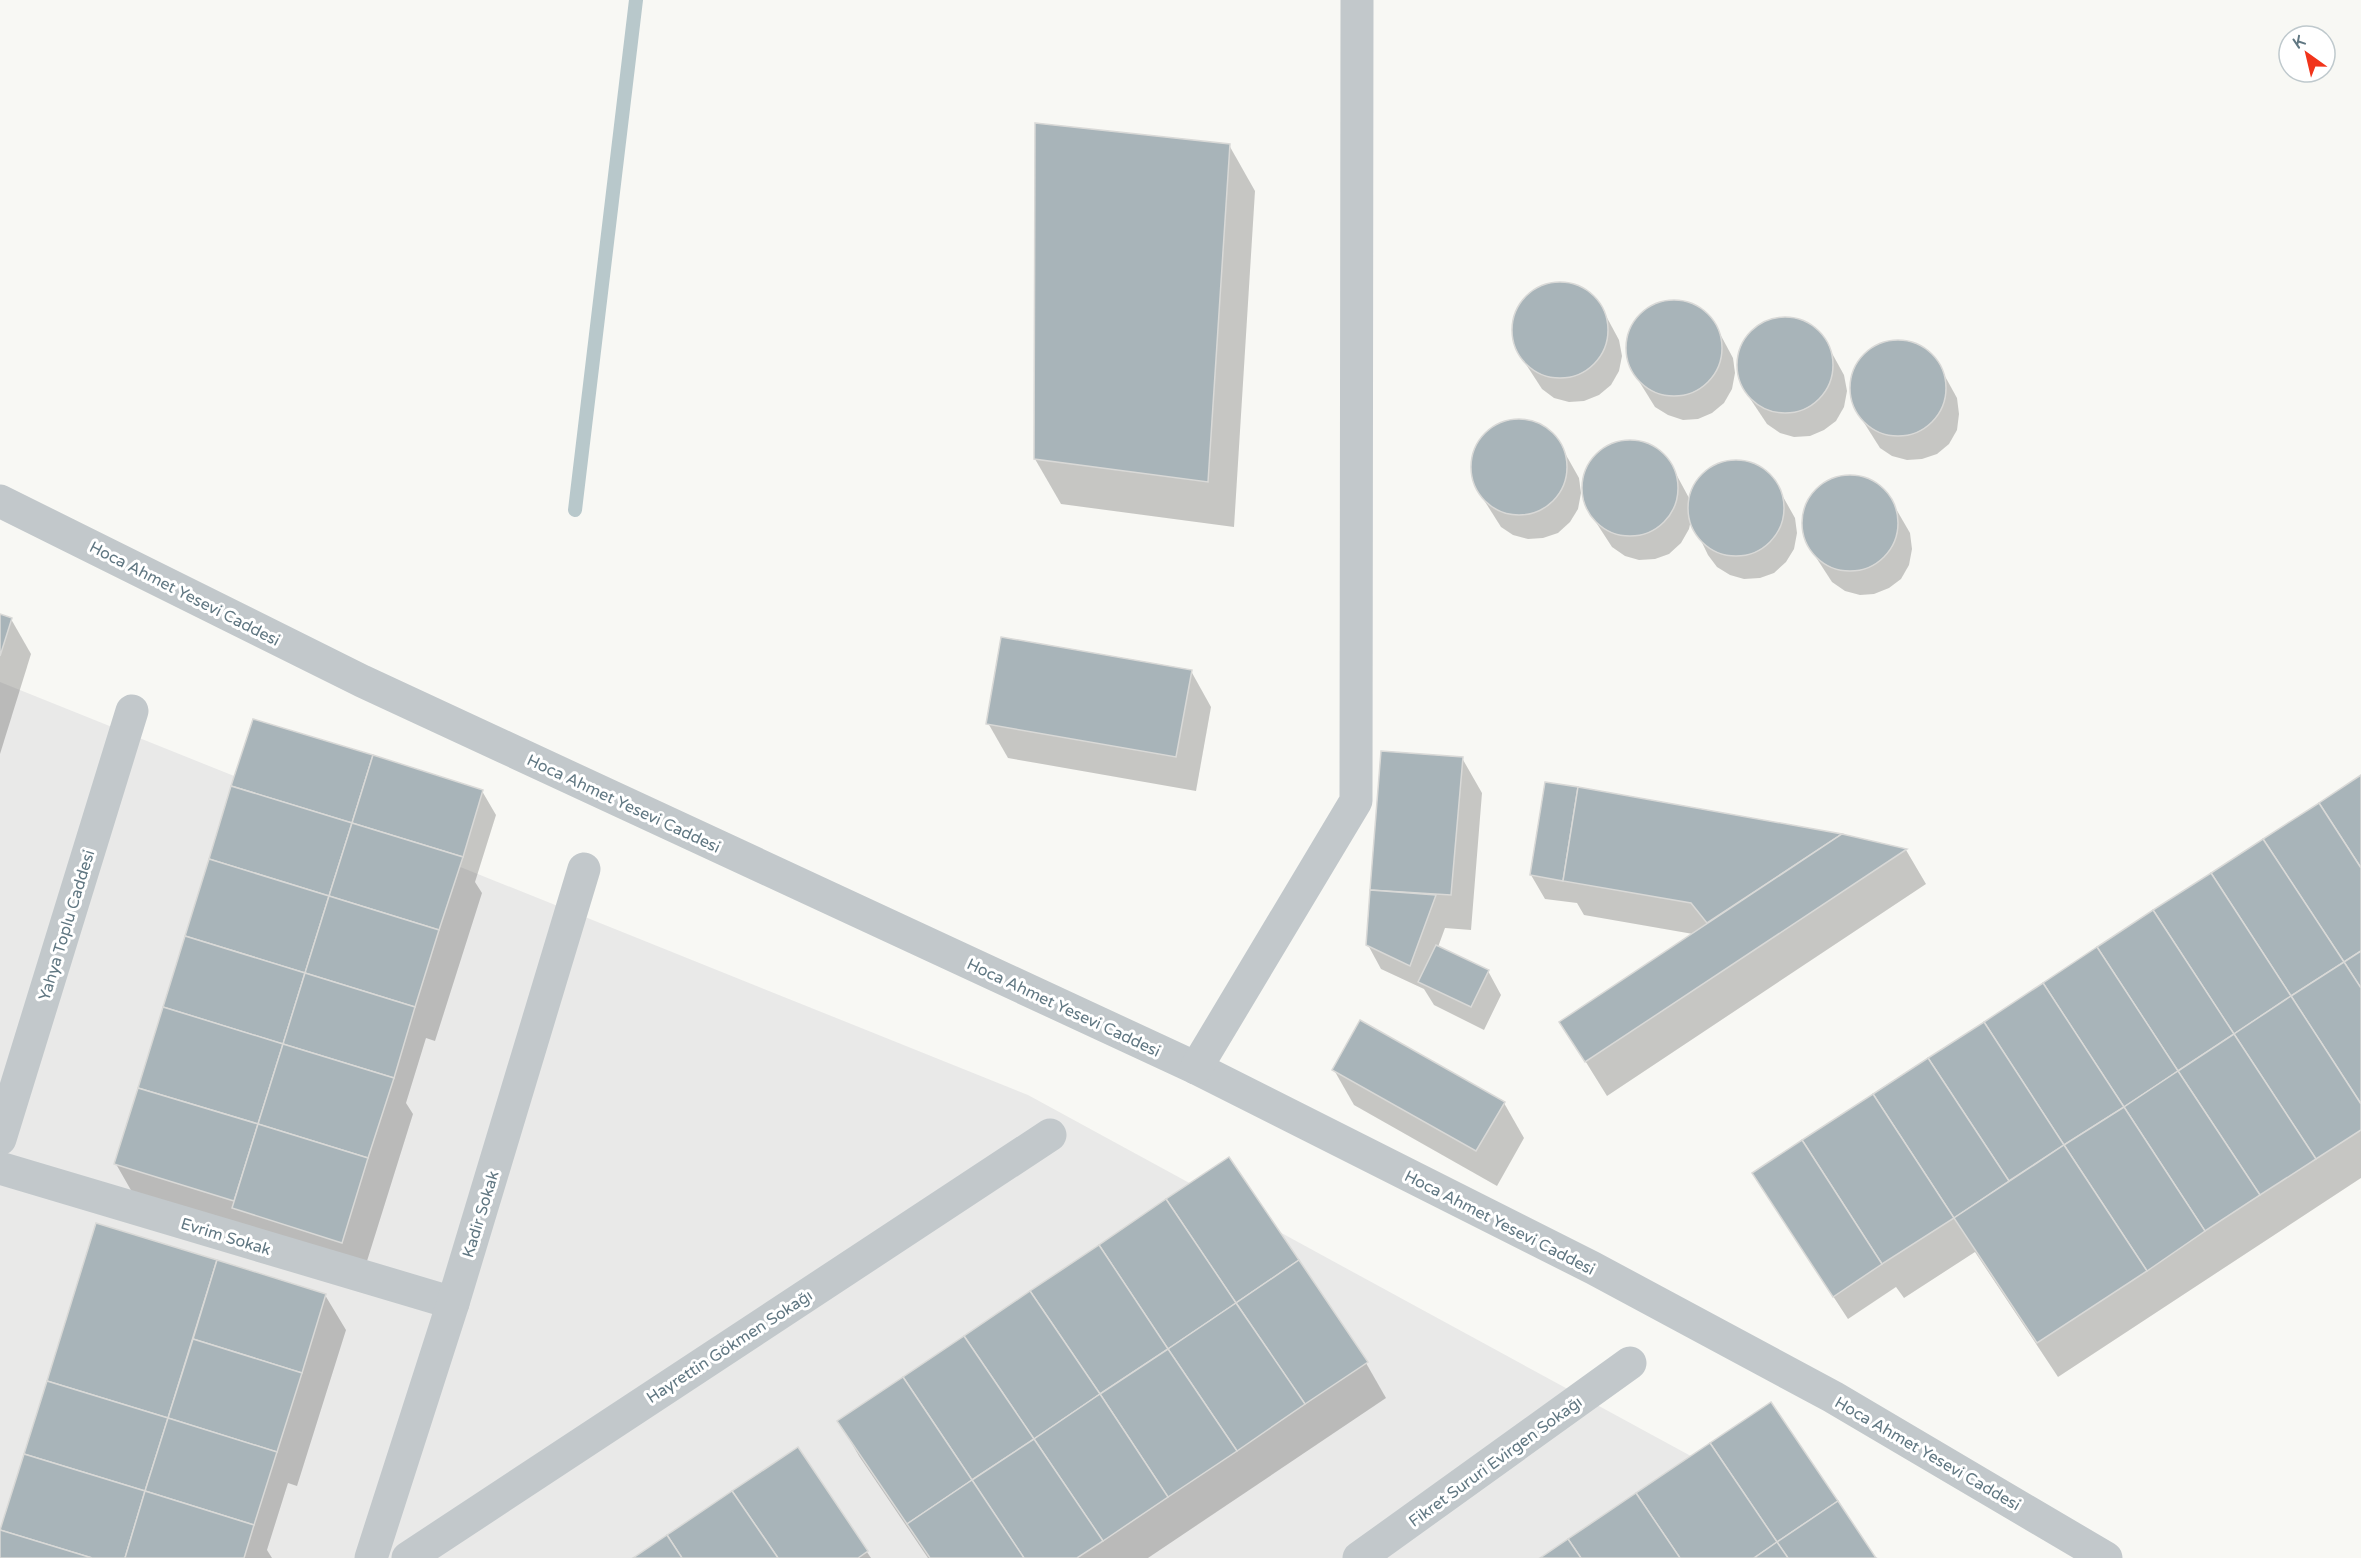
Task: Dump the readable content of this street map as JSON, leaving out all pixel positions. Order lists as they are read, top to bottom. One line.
{"streets":{"street":["Hoca Ahmet Yesevi Caddesi","Yahya Toplu Caddesi","Kadir Sokak","Evrim Sokak","Hayrettin Gökmen Sokağı","Fikret Sururi Evirgen Sokağı"]},"crossings":[["Kadir Sokak","Evrim Sokak"]],"north":"top left"}
